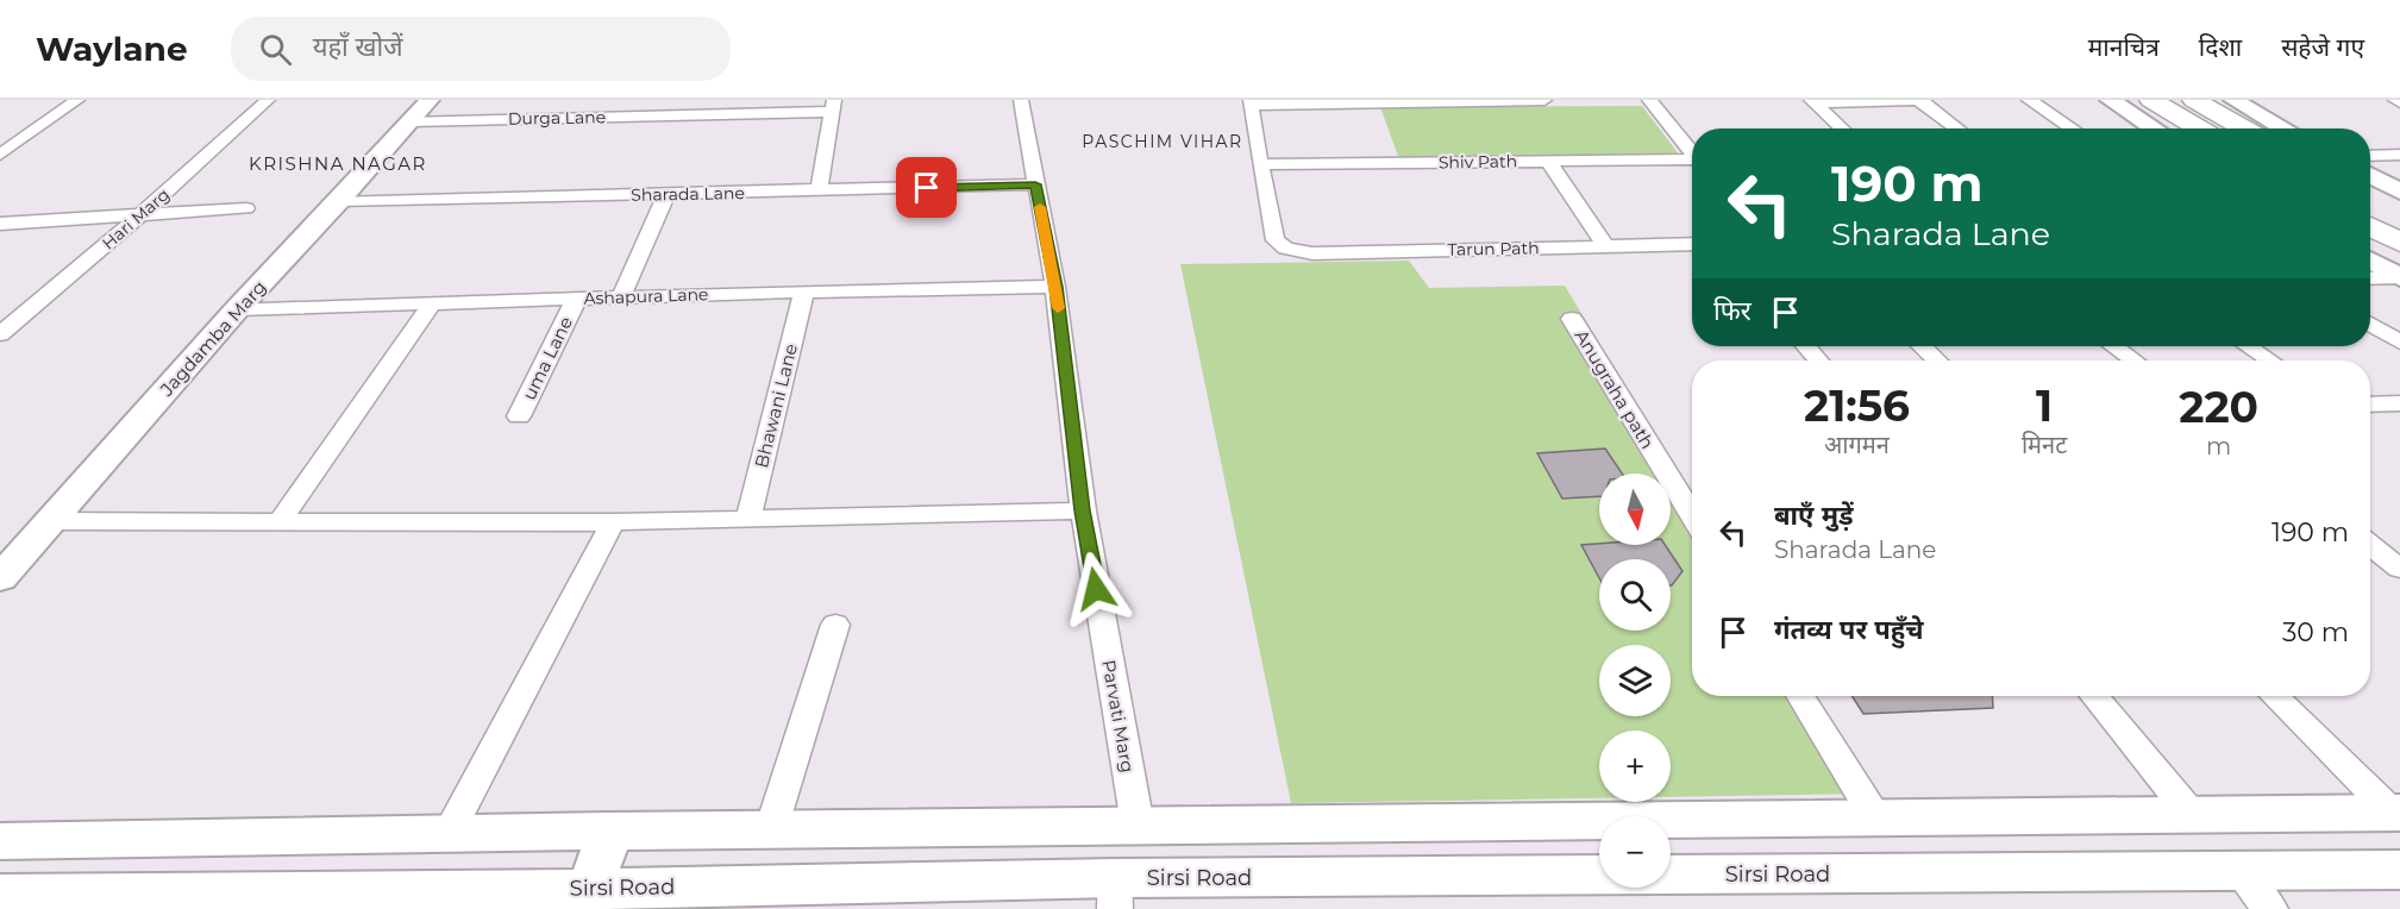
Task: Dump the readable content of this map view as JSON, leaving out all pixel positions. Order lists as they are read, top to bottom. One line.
{"streets":{"main road":["Jagdamba Marg","Sirsi Road"],"street":["Durga Lane","Shiv Path","Sharada Lane","Hari Marg","Tarun Path","Ashapura Lane","uma Lane","Anugraha path","Bhawani Lane","Parvati Marg"]},"crossings":[["Durga Lane","Jagdamba Marg"],["Shiv Path","Tarun Path"],["Sharada Lane","Jagdamba Marg"],["Sharada Lane","Parvati Marg"],["Ashapura Lane","Jagdamba Marg"],["Ashapura Lane","uma Lane"],["Ashapura Lane","Bhawani Lane"],["Ashapura Lane","Parvati Marg"]],"districts":["PASCHIM VIHAR","KRISHNA NAGAR"],"north":"bottom","page":{"header":"Waylane","search":"यहाँ खोजें","nav":["मानचित्र","दिशा","सहेजे गए"],"turn":["190 m","Sharada Lane"],"then":"फिर","eta":["21:56","आगमन","1","मिनट","220","m"],"map_buttons":["+","−"],"list":[{"name":"बाएँ मुड़ें","note":"Sharada Lane","value":"190 m"},{"name":"गंतव्य पर पहुँचे","value":"30 m"}]}}
